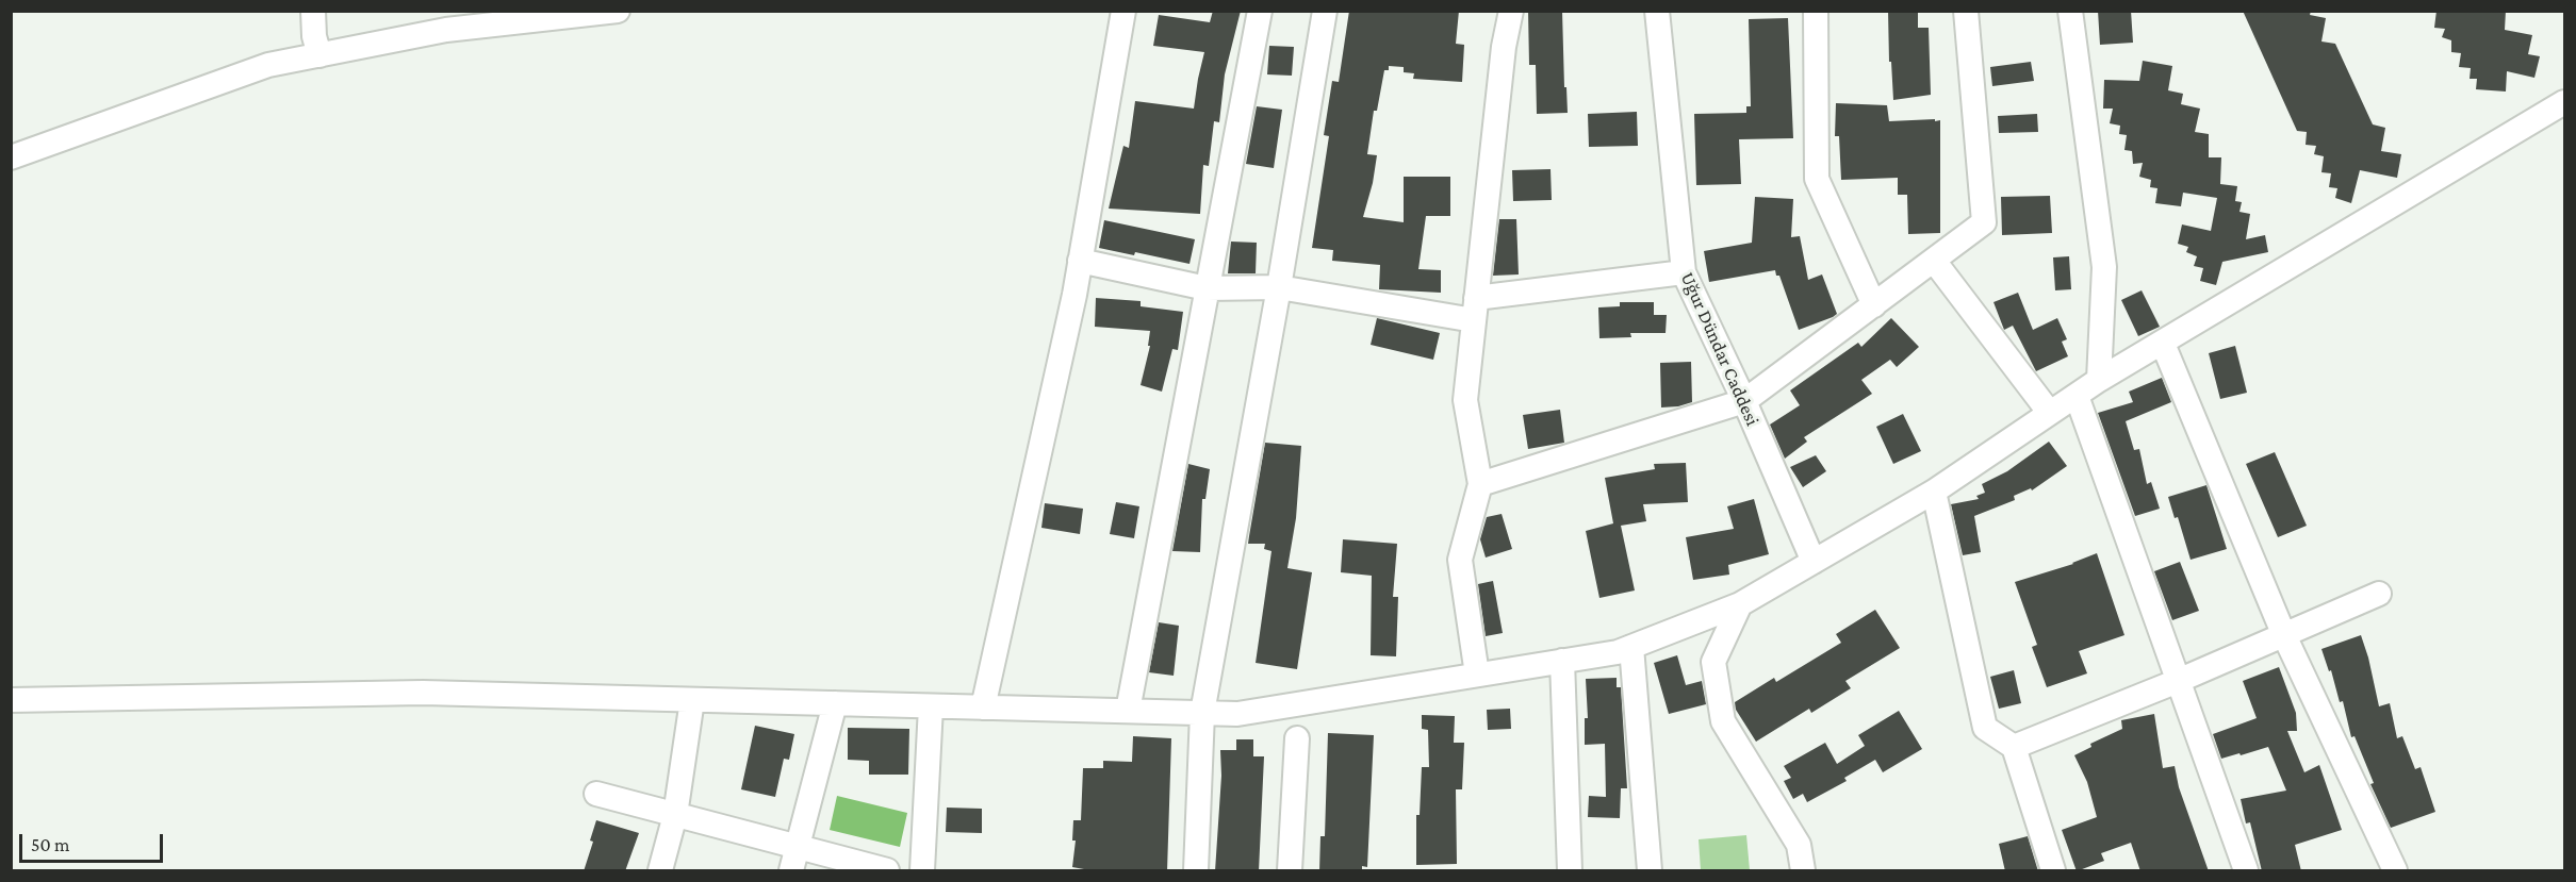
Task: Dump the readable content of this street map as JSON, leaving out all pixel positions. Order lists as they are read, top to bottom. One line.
{"streets":{"street":["Uğur Dündar Caddesi"]},"scale_bar":"50 m"}
